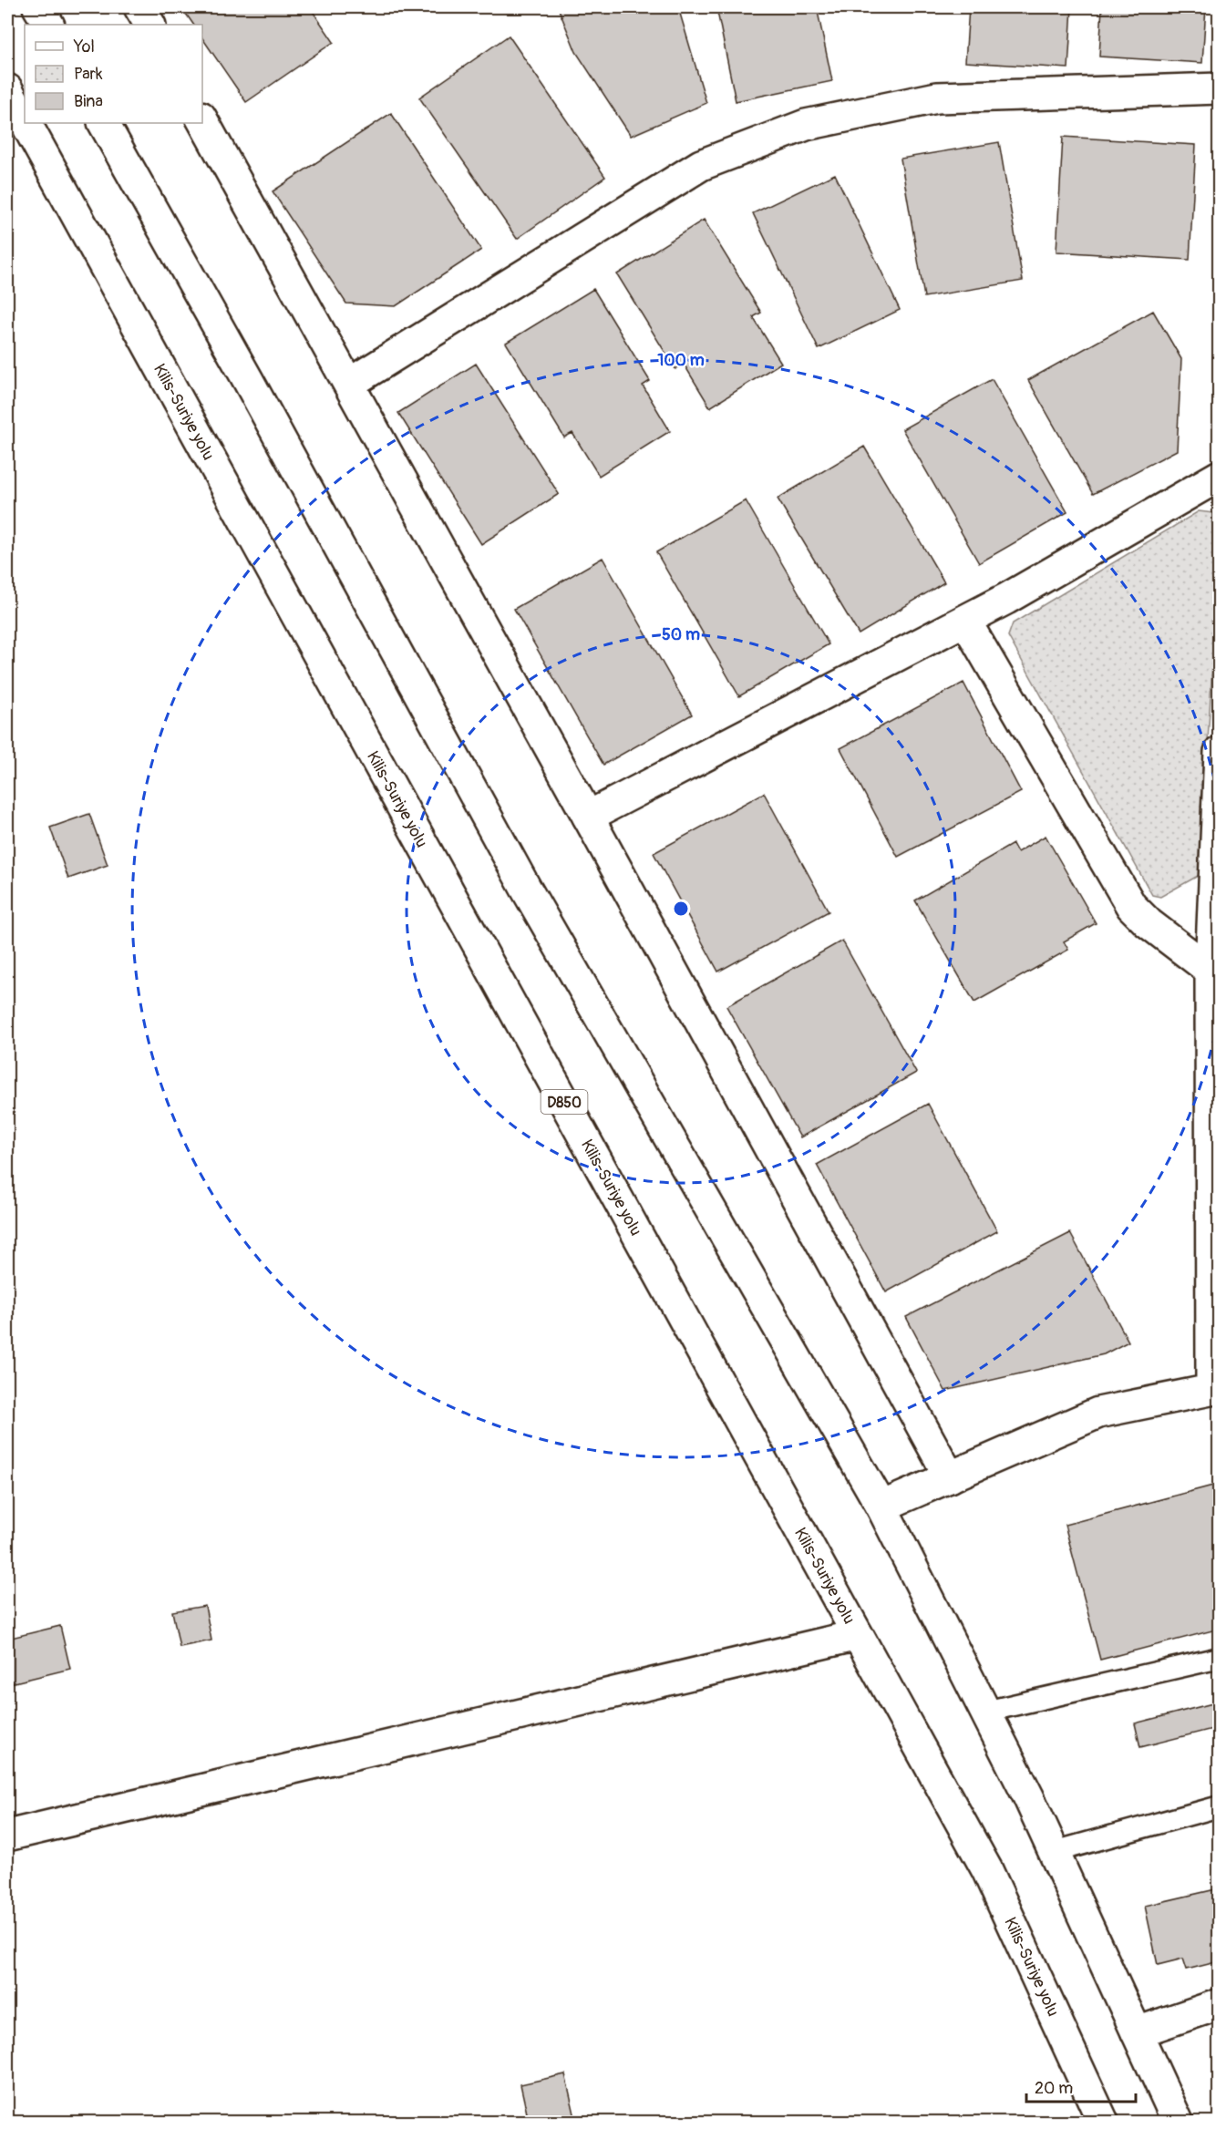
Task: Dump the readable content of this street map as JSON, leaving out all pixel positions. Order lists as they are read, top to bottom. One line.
{"streets":{"main road":["Kilis-Suriye yolu","D850"]},"legend":["Yol","Park","Bina"],"scale_bar":"20 m","rings":["100 m","50 m"]}
